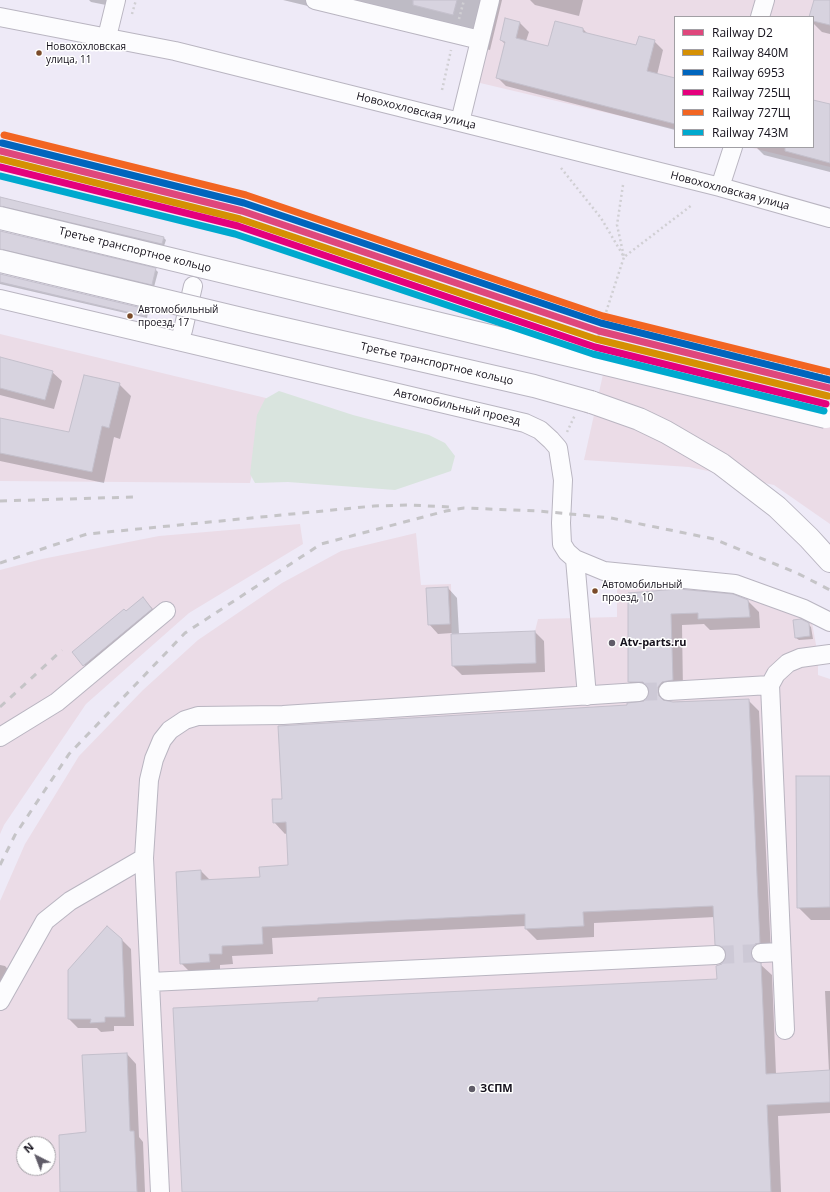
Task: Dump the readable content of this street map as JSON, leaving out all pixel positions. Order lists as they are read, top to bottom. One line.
{"streets":{"main road":["Третье транспортное кольцо"],"street":["Новохохловская улица","Автомобильный проезд"]},"places":["Новохохловская улица, 11","Автомобильный проезд, 17","Автомобильный проезд, 10","Atv-parts.ru","ЗСПМ"],"lines":["rail line 727Щ","rail line 6953","rail line D2","rail line 840М","rail line 725Щ","rail line 743М"],"legend":["Railway D2","Railway 840М","Railway 6953","Railway 725Щ","Railway 727Щ","Railway 743М"],"north":"top left"}
